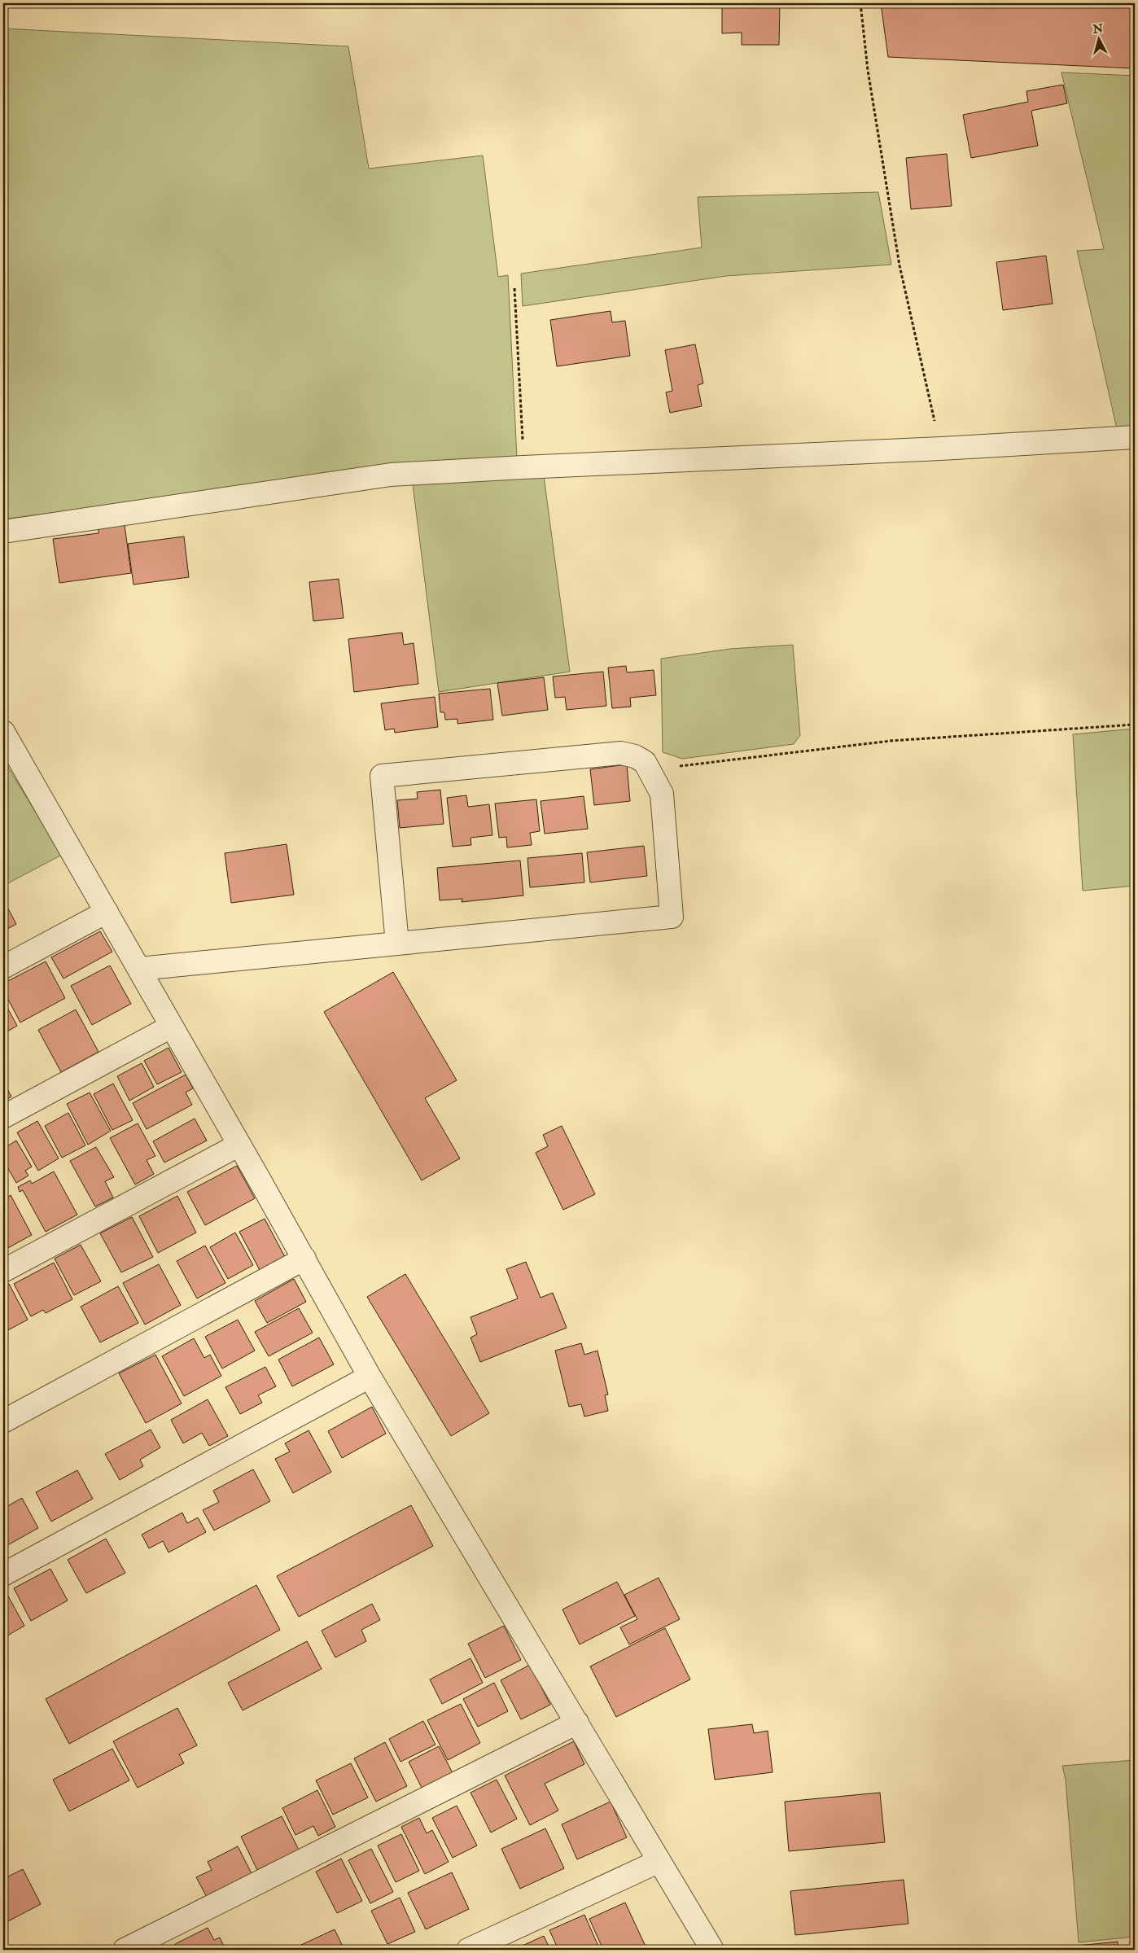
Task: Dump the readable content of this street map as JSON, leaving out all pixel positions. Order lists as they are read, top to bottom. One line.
{"north":"top"}
